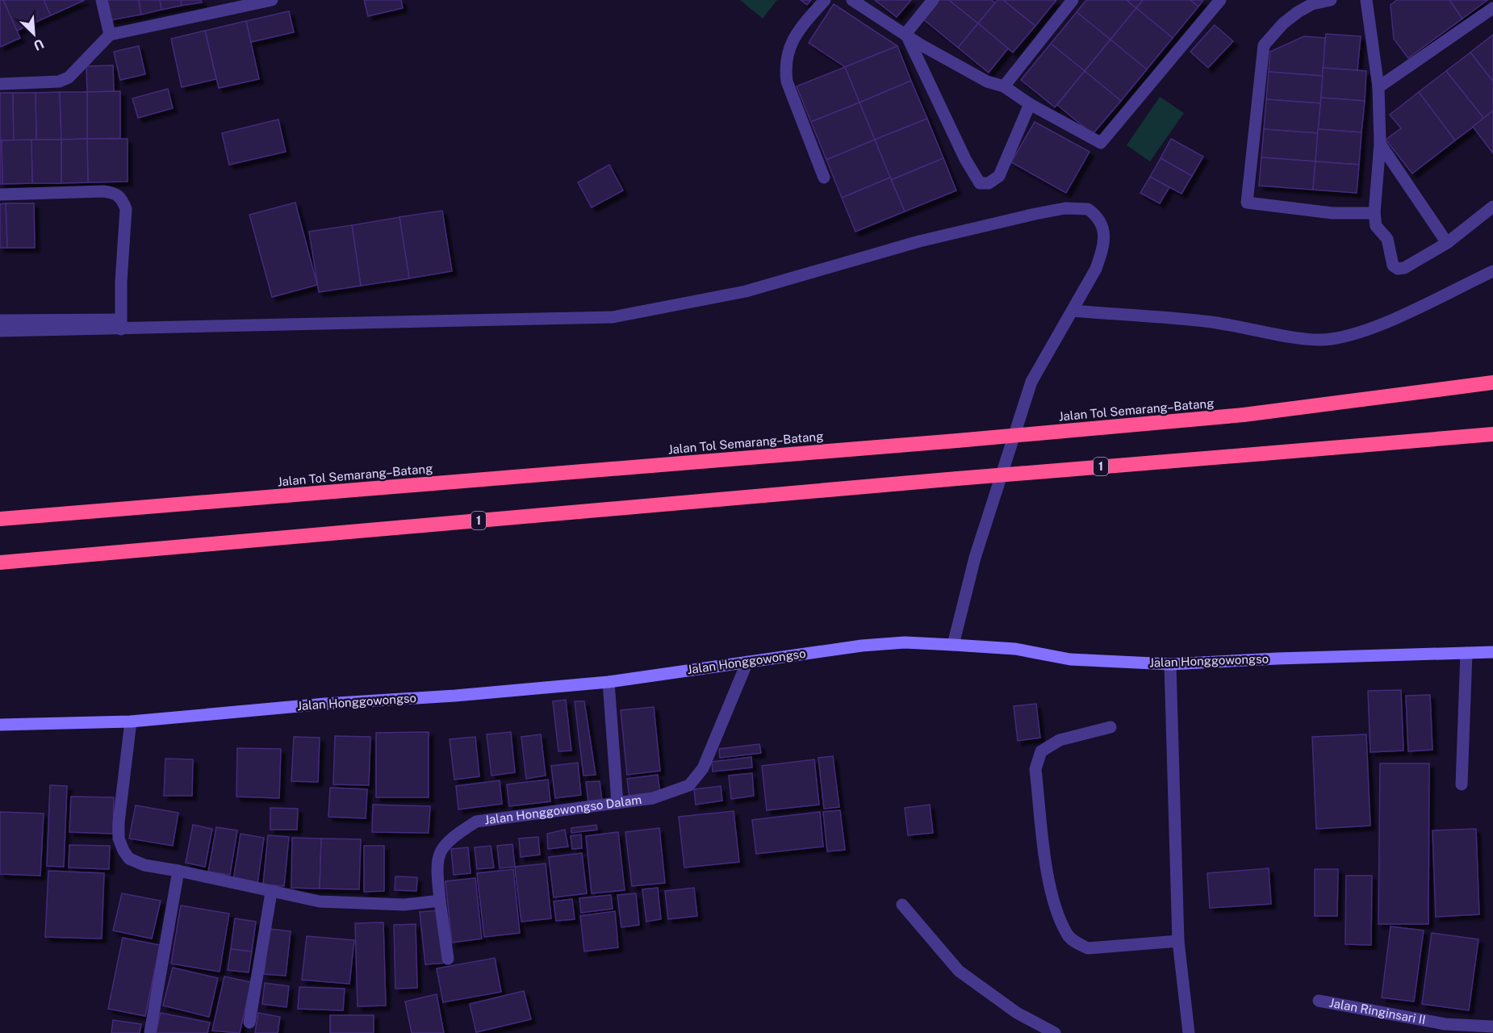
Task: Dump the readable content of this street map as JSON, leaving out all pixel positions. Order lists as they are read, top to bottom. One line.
{"streets":{"highway":["Jalan Tol Semarang–Batang","1"],"street":["Jalan Honggowongso","Jalan Honggowongso Dalam","Jalan Ringinsari II"]},"crossings":[["Jalan Honggowongso","Jalan Honggowongso Dalam"]],"north":"bottom right"}
